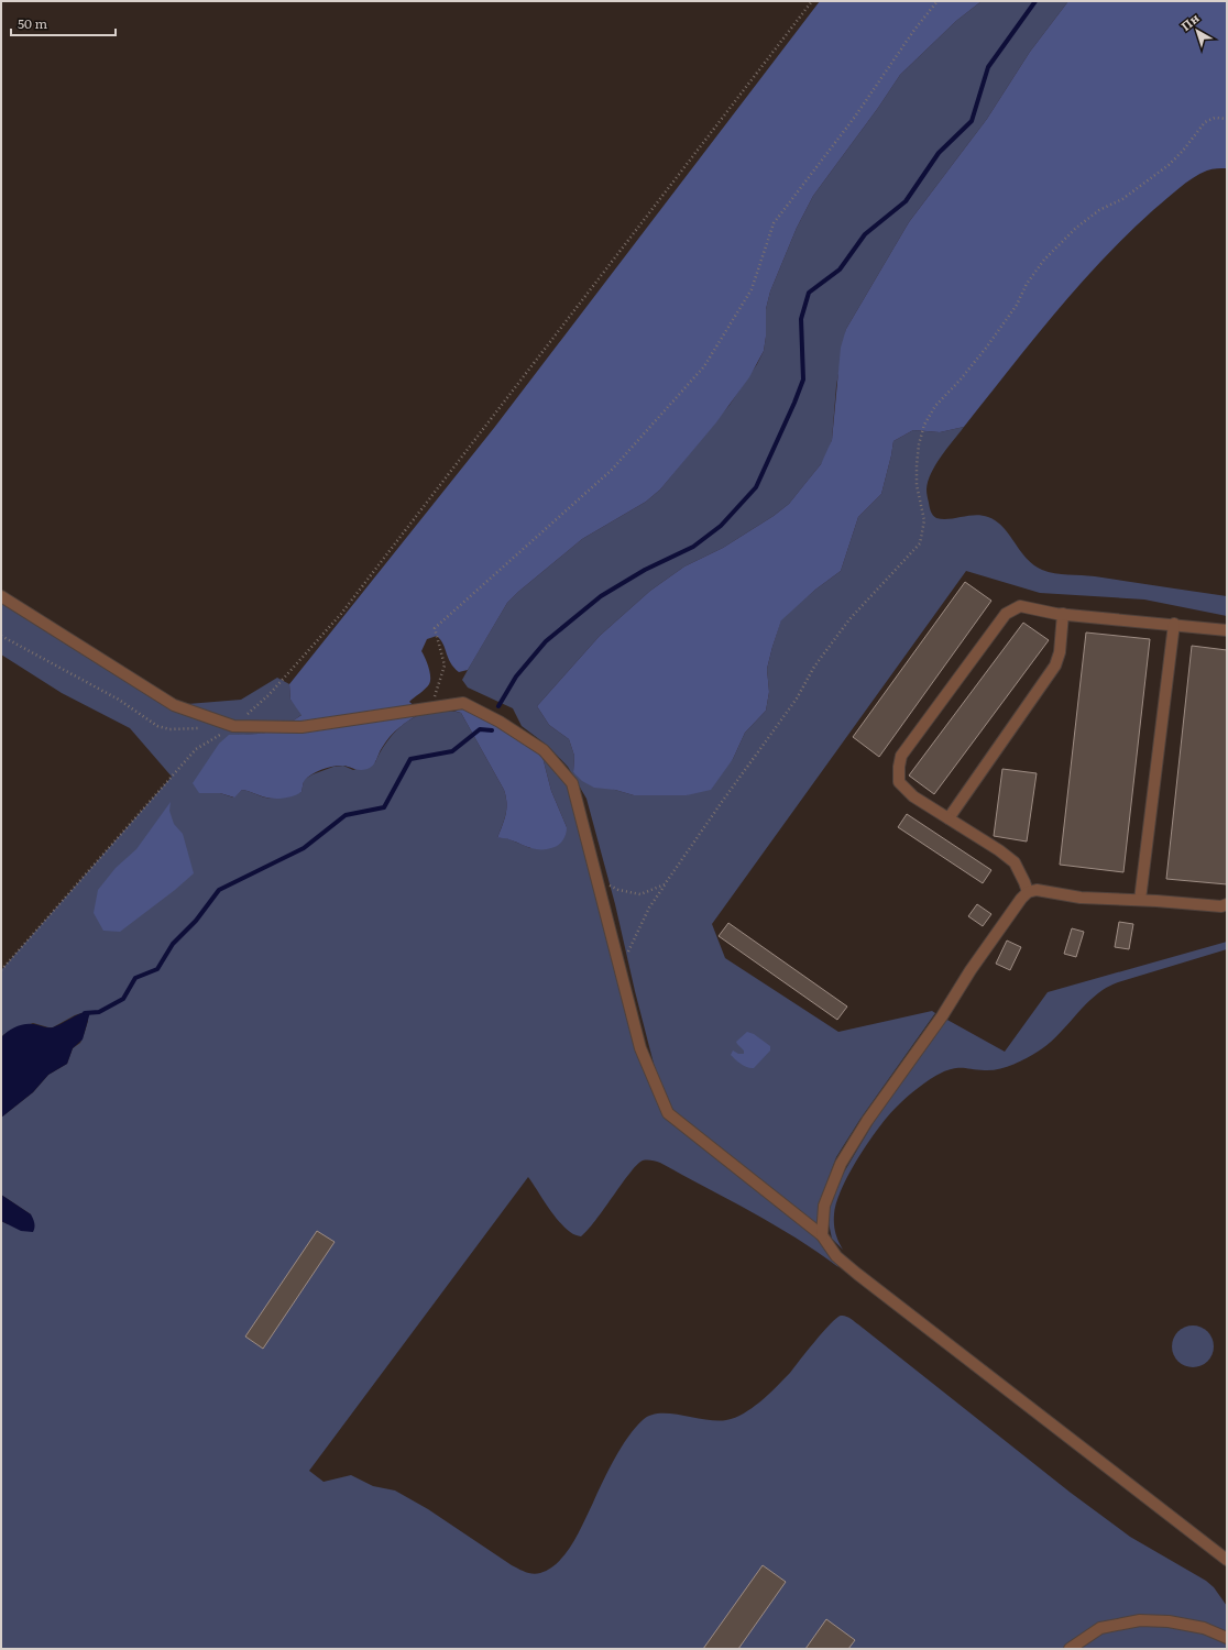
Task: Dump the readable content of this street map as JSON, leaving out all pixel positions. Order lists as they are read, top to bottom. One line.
{"scale_bar":"50 m","north":"top left"}
